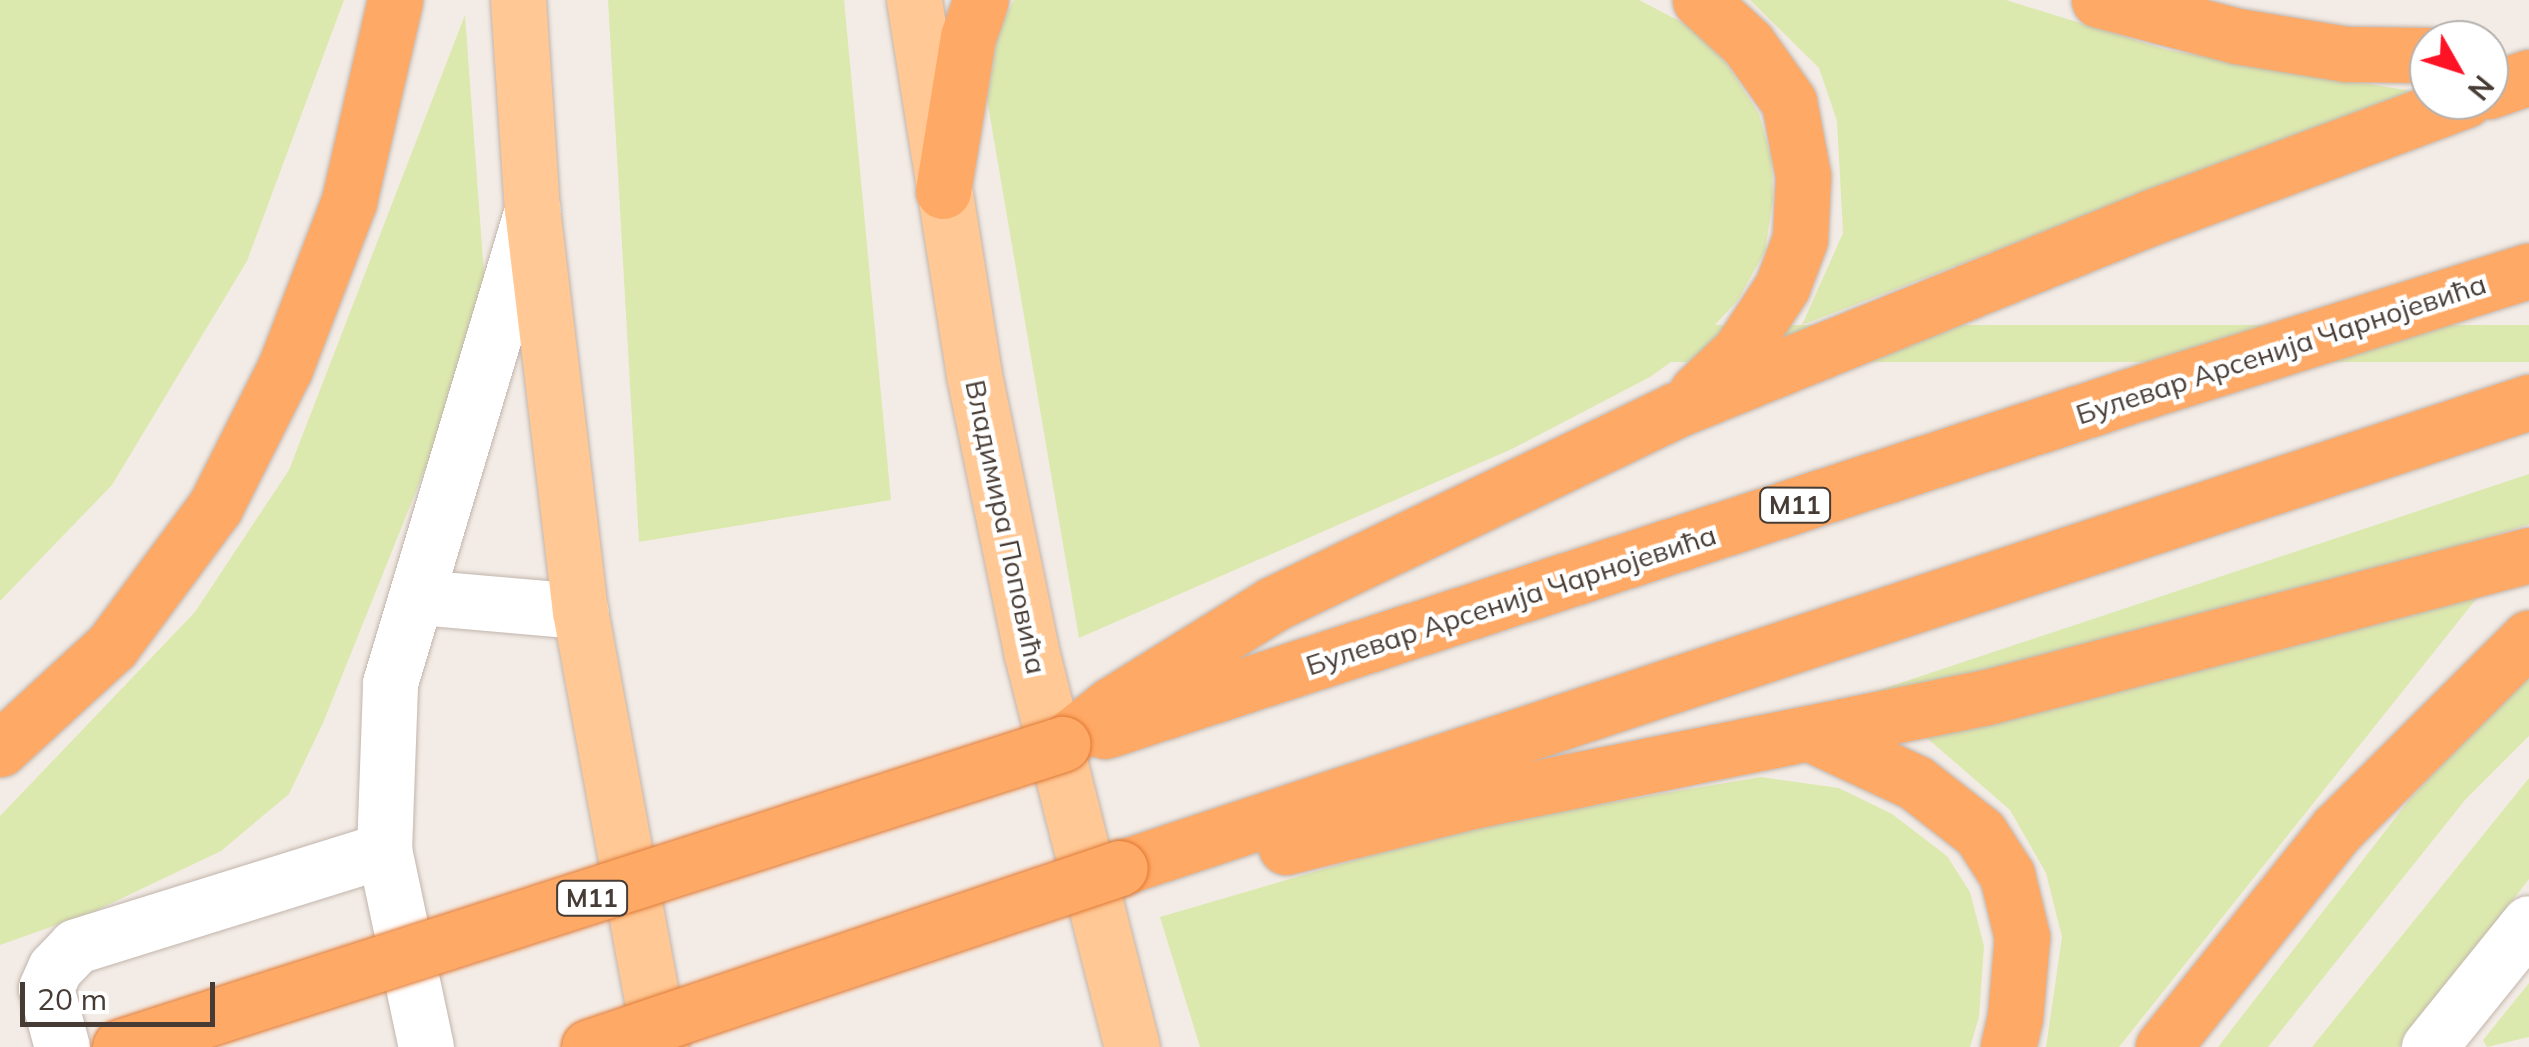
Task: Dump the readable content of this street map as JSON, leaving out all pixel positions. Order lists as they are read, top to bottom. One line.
{"streets":{"highway":["Булевар Арсенија Чарнојевића","M11"],"main road":["Владимира Поповића"]},"crossings":[["Булевар Арсенија Чарнојевића","M11"]],"scale_bar":"20 m","north":"bottom right"}
